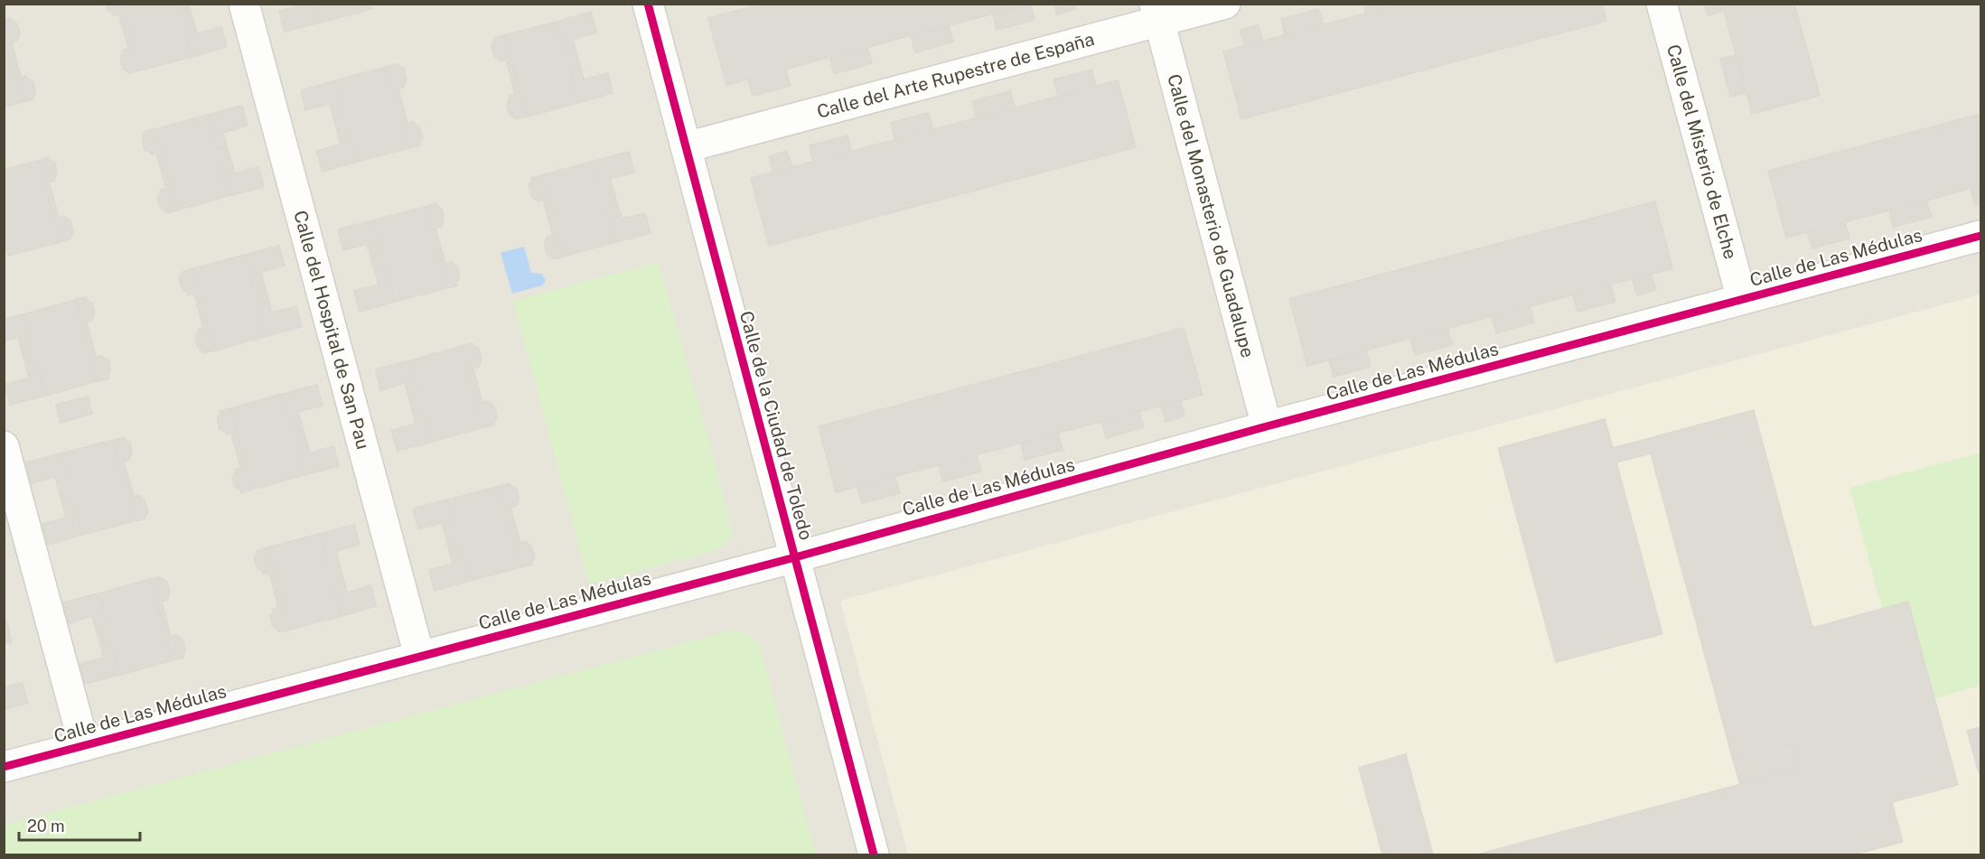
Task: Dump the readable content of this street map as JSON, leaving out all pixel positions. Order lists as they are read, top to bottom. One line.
{"streets":{"street":["Calle del Arte Rupestre de España","Calle del Misterio de Elche","Calle del Monasterio de Guadalupe","Calle de Las Médulas","Calle del Hospital de San Pau","Calle de la Ciudad de Toledo"]},"crossings":[["Calle del Arte Rupestre de España","Calle del Monasterio de Guadalupe"],["Calle del Arte Rupestre de España","Calle de la Ciudad de Toledo"],["Calle del Misterio de Elche","Calle de Las Médulas"],["Calle del Monasterio de Guadalupe","Calle de Las Médulas"],["Calle de Las Médulas","Calle del Hospital de San Pau"],["Calle de Las Médulas","Calle de la Ciudad de Toledo"]],"scale_bar":"20 m"}
